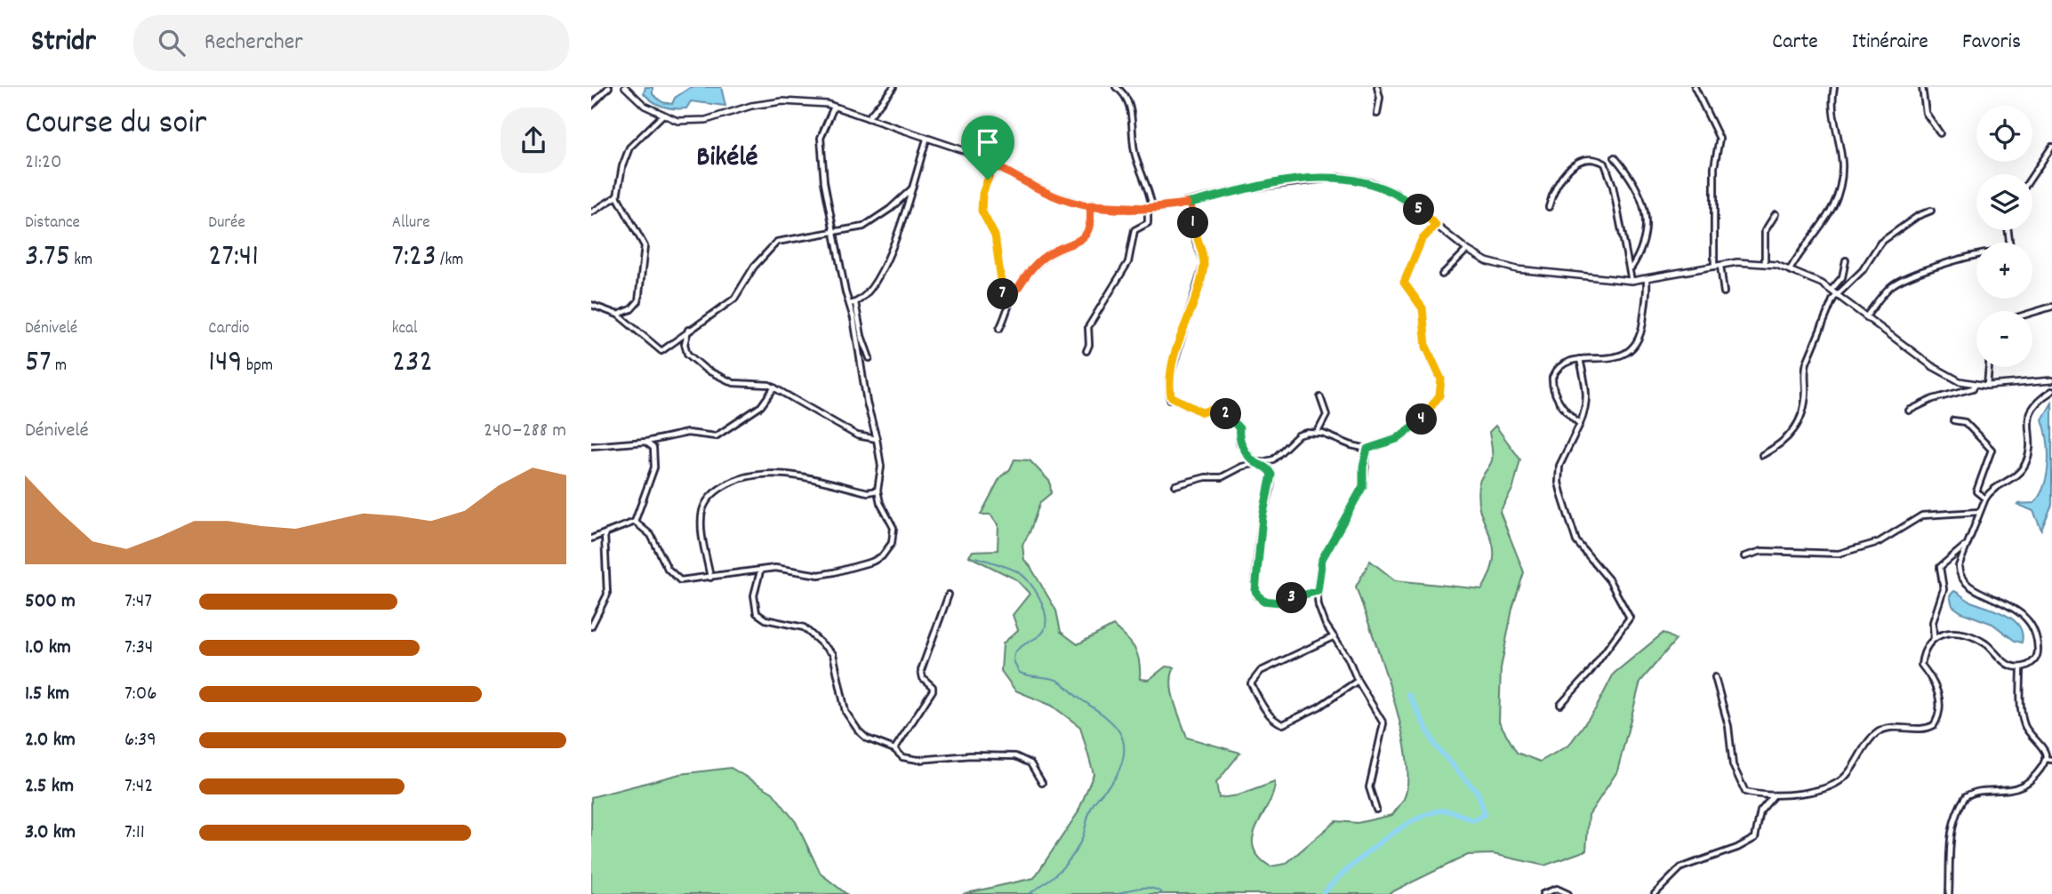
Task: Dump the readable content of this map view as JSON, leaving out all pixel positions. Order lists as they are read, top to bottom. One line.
{"districts":["Bikélé"],"page":{"header":"Stridr","search":"Rechercher","nav":["Carte","Itinéraire","Favoris"],"heading":["Course du soir","21:20"],"map_buttons":["+","−"],"stats":[["Distance","3.75 km"],["Durée","27:41"],["Allure","7:23 /km"],["Dénivelé","57 m"],["Cardio","149 bpm"],["kcal","232"]],"pins":["5","1","7","2","4","3"],"chart":["Dénivelé","240–288 m"],"list":[{"name":"500 m","note":"7:47"},{"name":"1.0 km","note":"7:34"},{"name":"1.5 km","note":"7:06"},{"name":"2.0 km","note":"6:39"},{"name":"2.5 km","note":"7:42"},{"name":"3.0 km","note":"7:11"}]}}
